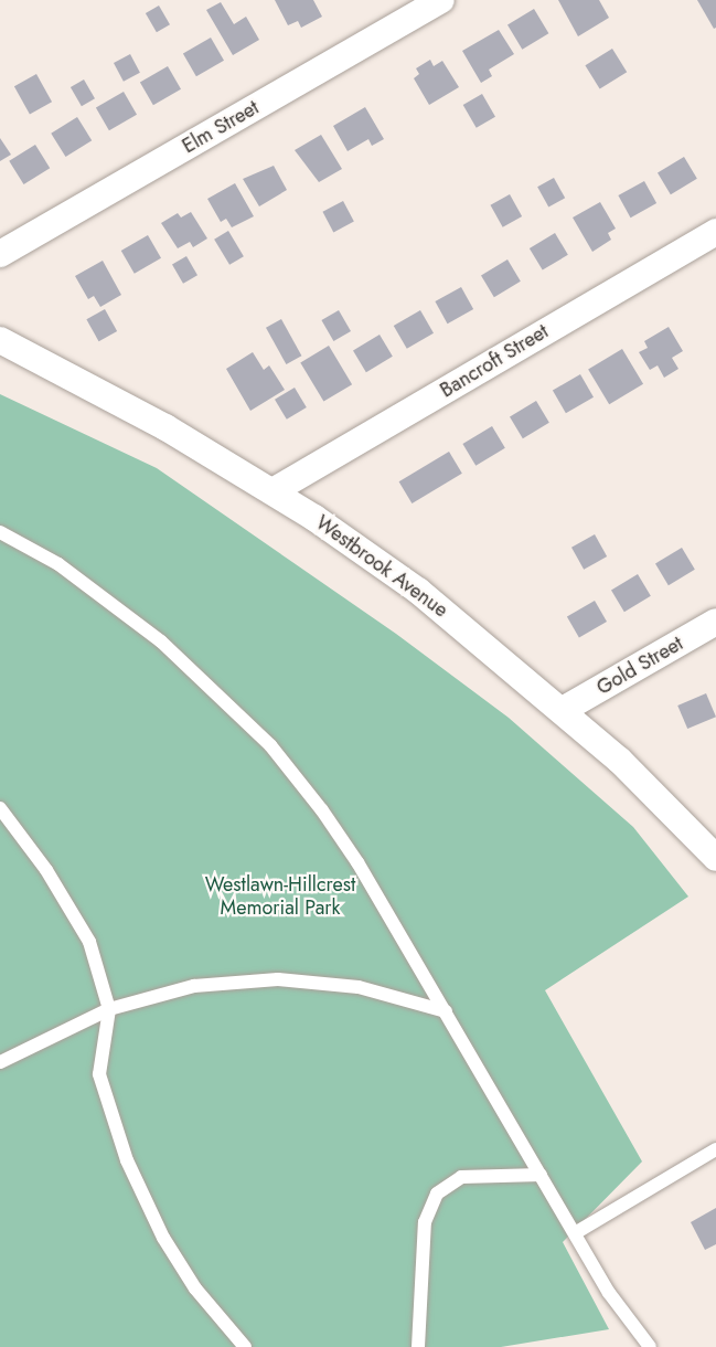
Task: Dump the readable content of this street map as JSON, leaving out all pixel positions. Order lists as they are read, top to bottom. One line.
{"streets":{"street":["Elm Street","Bancroft Street","Westbrook Avenue","Gold Street"]},"crossings":[["Bancroft Street","Westbrook Avenue"],["Westbrook Avenue","Gold Street"]],"parks":["Westlawn-Hillcrest Memorial Park"]}
